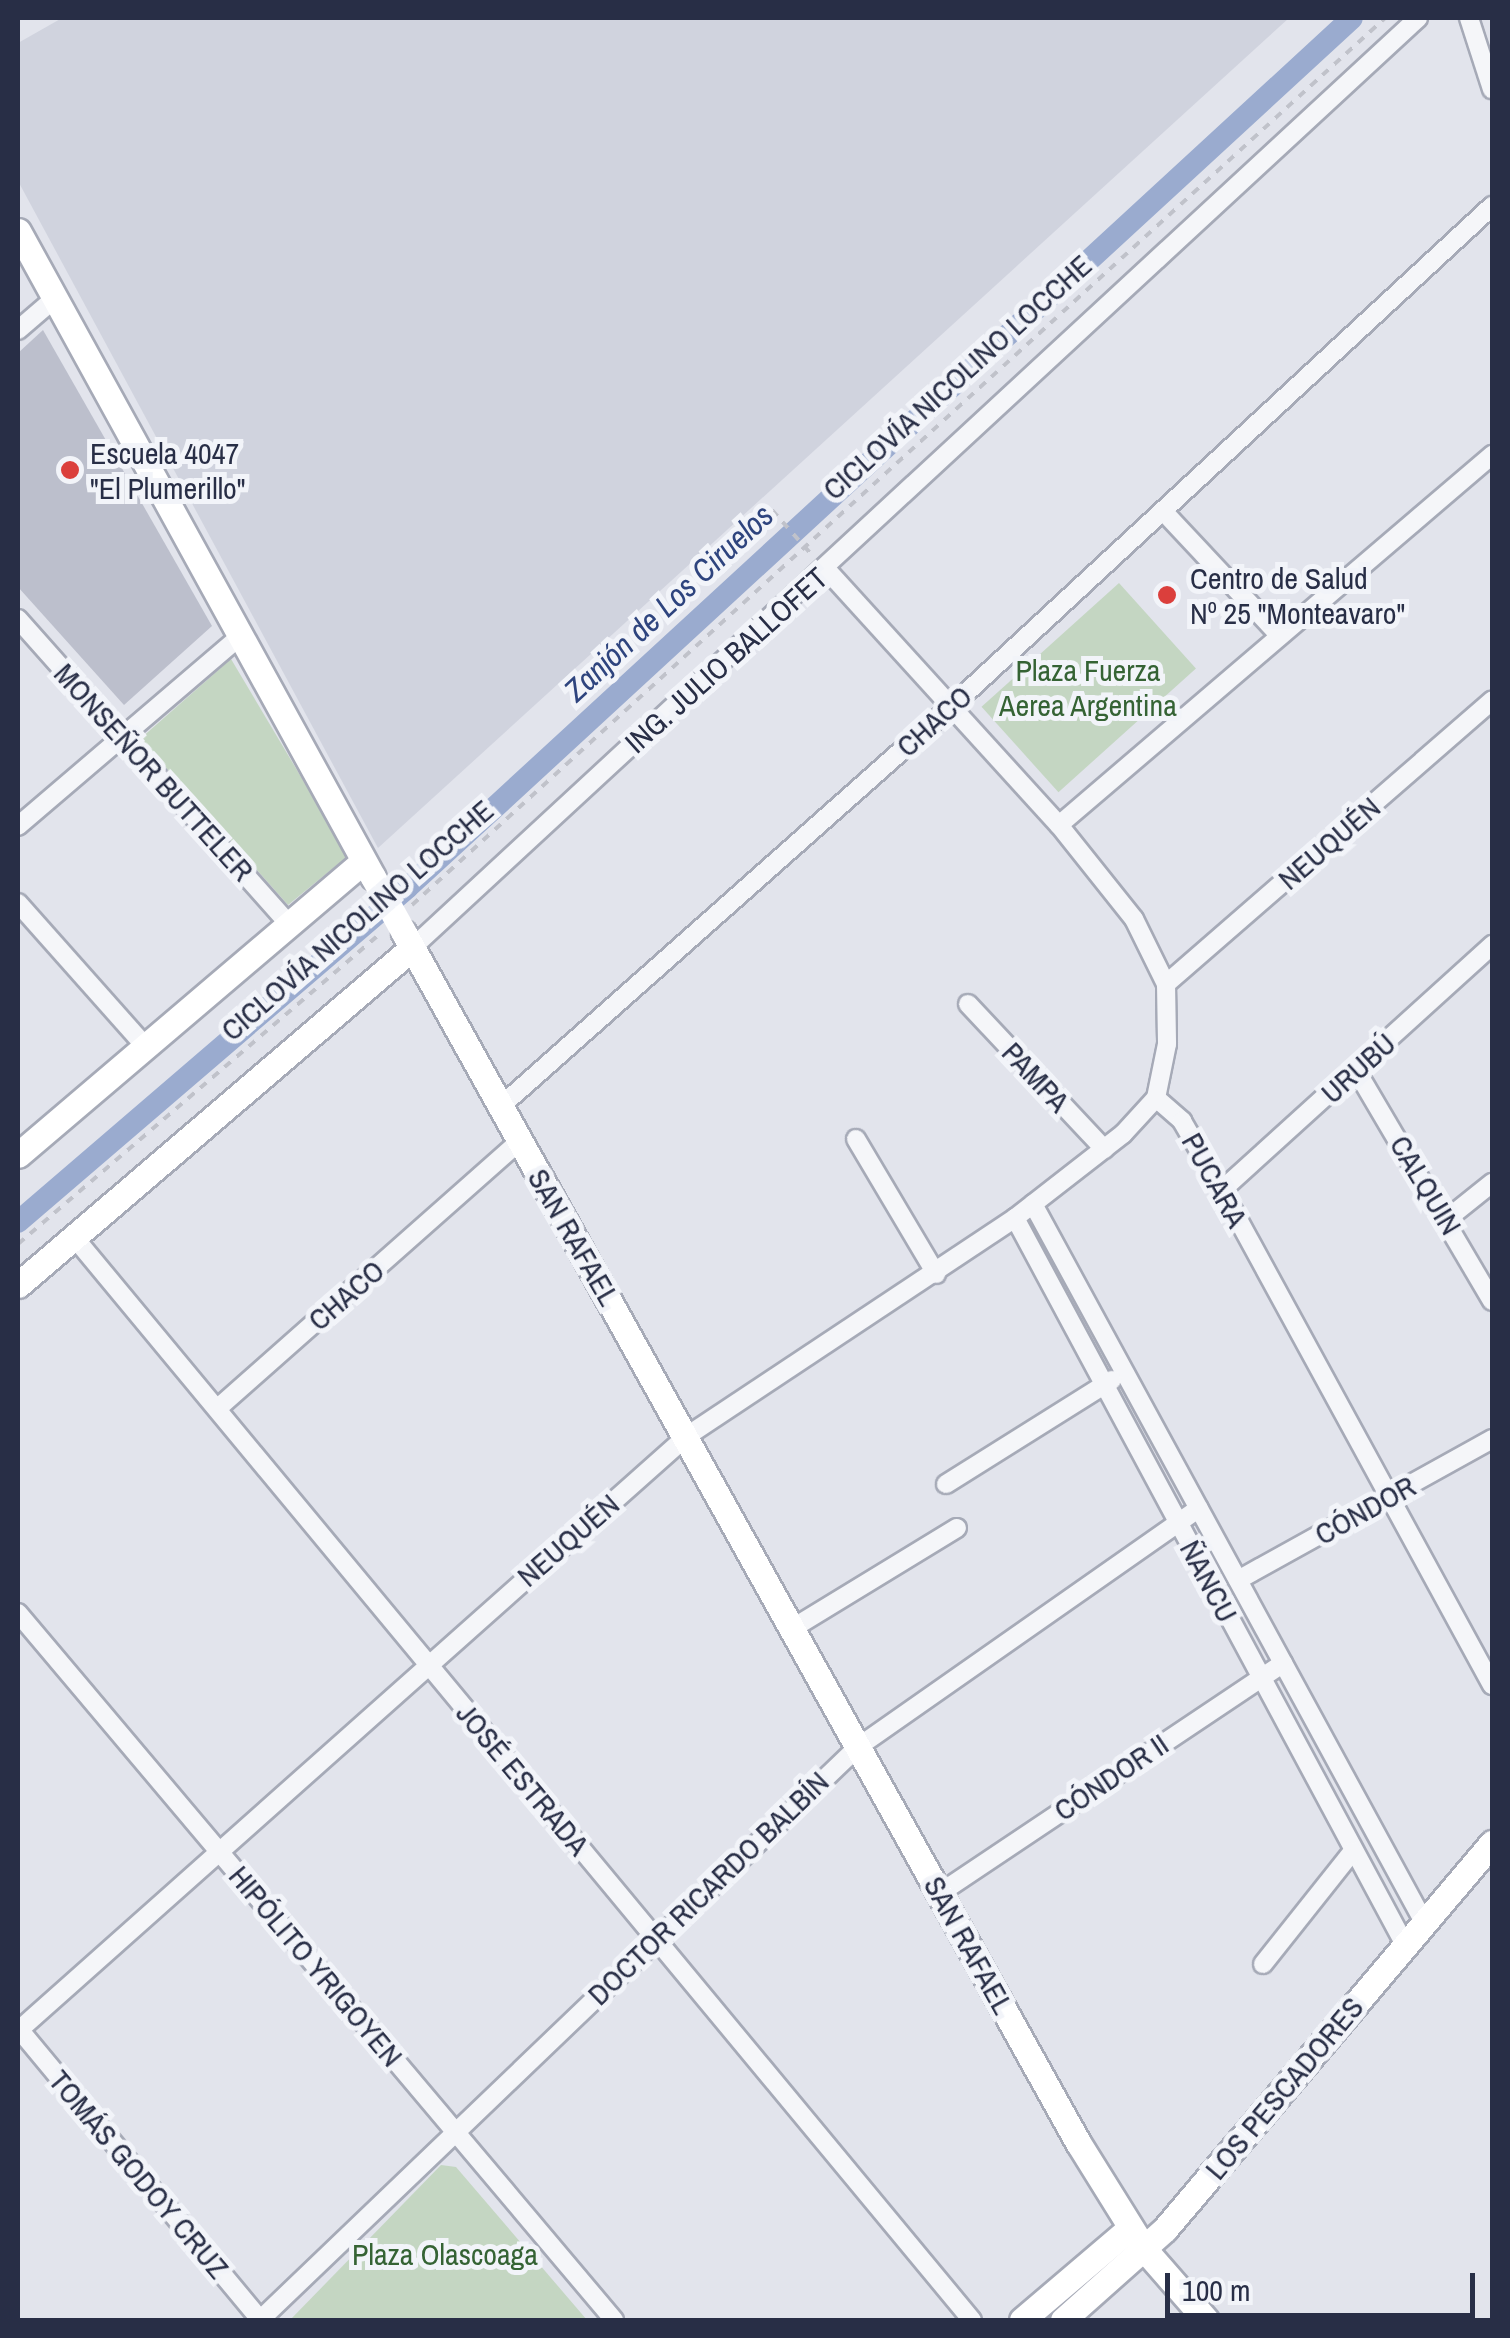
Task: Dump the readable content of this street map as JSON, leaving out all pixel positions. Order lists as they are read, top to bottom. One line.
{"streets":{"street":["ING. JULIO BALLOFET","CHACO","MONSEÑOR BUTTELER","NEUQUÉN","URUBÚ","PAMPA","PUCARA","CALQUIN","SAN RAFAEL","CÓNDOR","ÑANCU","CÓNDOR II","JOSÉ ESTRADA","DOCTOR RICARDO BALBÍN","HIPÓLITO YRIGOYEN","LOS PESCADORES","TOMÁS GODOY CRUZ"],"path":["CICLOVÍA NICOLINO LOCCHE"]},"crossings":[["CICLOVÍA NICOLINO LOCCHE","ING. JULIO BALLOFET"],["CICLOVÍA NICOLINO LOCCHE","SAN RAFAEL"],["ING. JULIO BALLOFET","SAN RAFAEL"],["ING. JULIO BALLOFET","JOSÉ ESTRADA"],["CHACO","SAN RAFAEL"],["CHACO","JOSÉ ESTRADA"],["NEUQUÉN","PAMPA"],["NEUQUÉN","PUCARA"],["NEUQUÉN","SAN RAFAEL"],["NEUQUÉN","ÑANCU"],["NEUQUÉN","JOSÉ ESTRADA"],["NEUQUÉN","HIPÓLITO YRIGOYEN"],["NEUQUÉN","TOMÁS GODOY CRUZ"],["URUBÚ","PUCARA"],["URUBÚ","CALQUIN"],["PUCARA","CÓNDOR"],["SAN RAFAEL","CÓNDOR II"],["SAN RAFAEL","DOCTOR RICARDO BALBÍN"],["SAN RAFAEL","LOS PESCADORES"],["CÓNDOR","ÑANCU"],["ÑANCU","CÓNDOR II"],["ÑANCU","DOCTOR RICARDO BALBÍN"],["ÑANCU","LOS PESCADORES"],["JOSÉ ESTRADA","DOCTOR RICARDO BALBÍN"],["DOCTOR RICARDO BALBÍN","HIPÓLITO YRIGOYEN"],["DOCTOR RICARDO BALBÍN","TOMÁS GODOY CRUZ"]],"water":["Zanjón de Los Ciruelos"],"parks":["Plaza Fuerza Aerea Argentina","Plaza Olascoaga"],"places":["Escuela 4047 \"El Plumerillo\"","Centro de Salud Nº 25 \"Monteavaro\""],"scale_bar":"100 m"}
